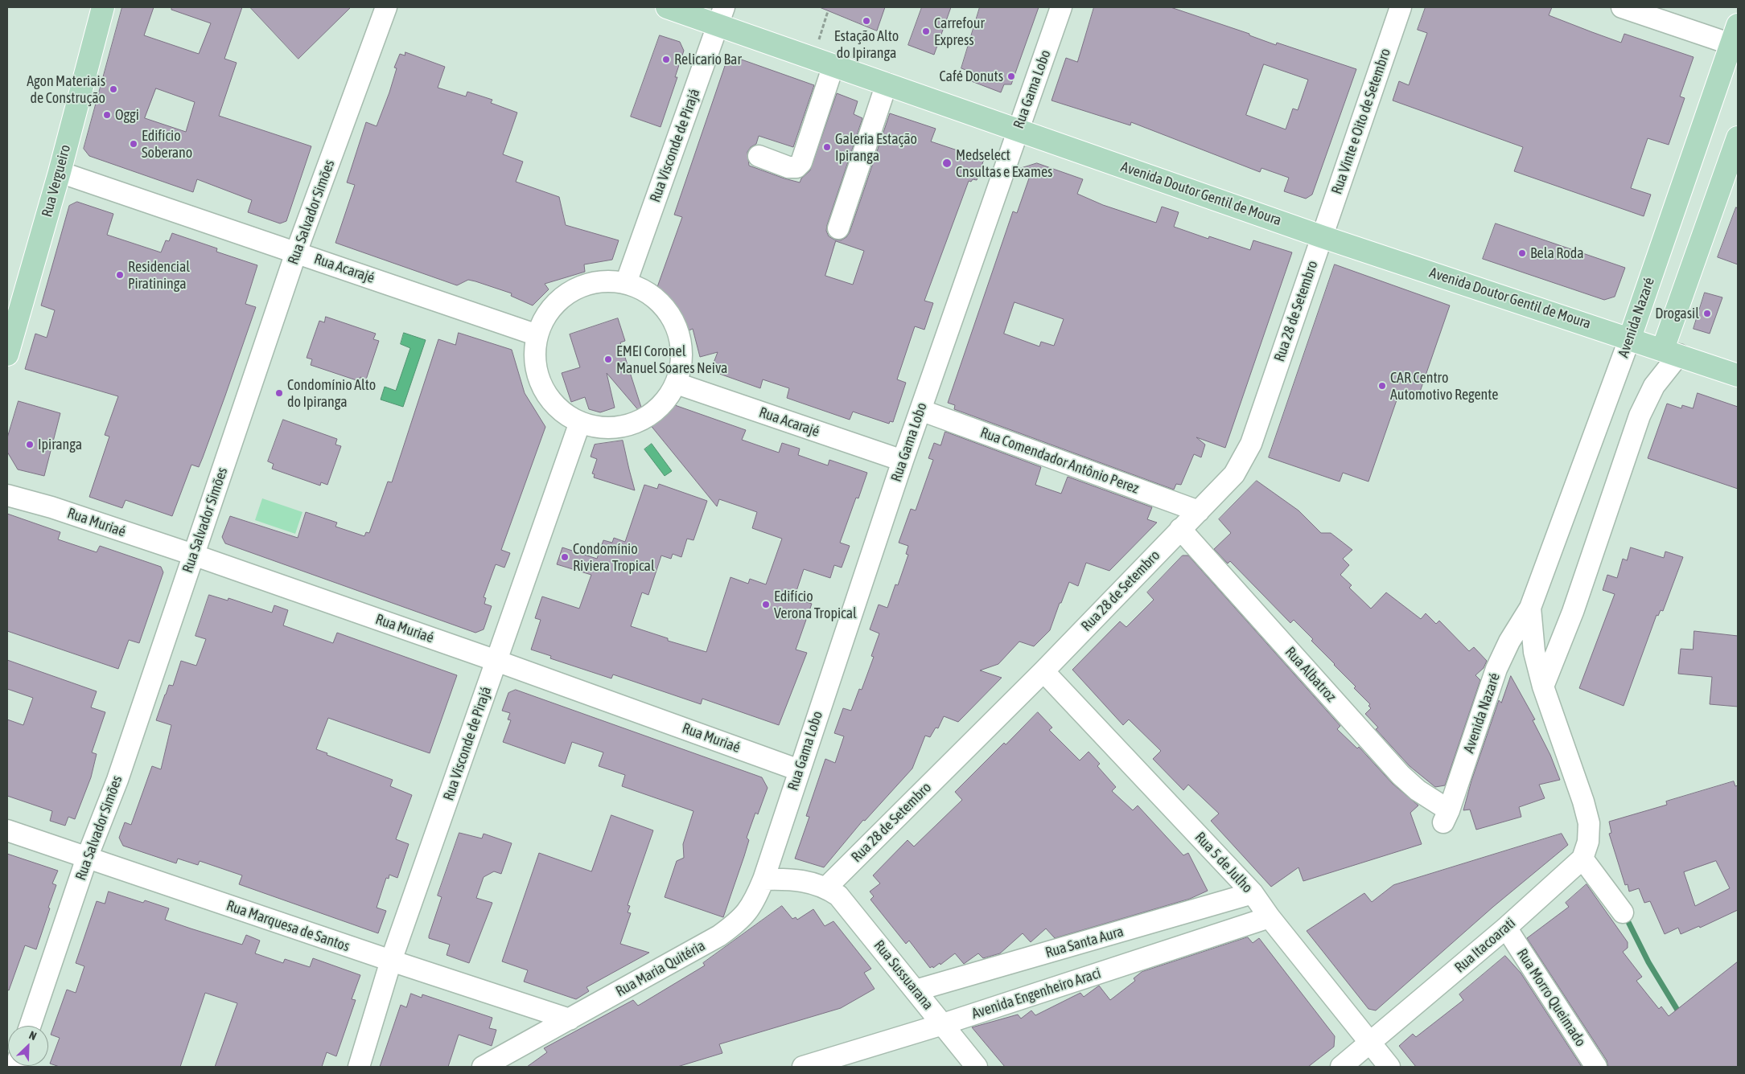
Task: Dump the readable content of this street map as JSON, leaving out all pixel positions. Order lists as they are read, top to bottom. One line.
{"streets":{"main road":["Rua Vergueiro","Avenida Doutor Gentil de Moura","Avenida Nazaré"],"street":["Rua Gama Lobo","Rua Vinte e Oito de Setembro","Rua Visconde de Pirajá","Rua Salvador Simões","Rua Acarajé","Rua 28 de Setembro","Rua Comendador Antônio Perez","Rua Muriaé","Rua Albatroz","Rua 5 de Julho","Rua Marquesa de Santos","Rua Santa Aura","Rua Itacoarati","Rua Maria Quitéria","Rua Sussuarana","Avenida Engenheiro Araci","Rua Morro Queimado"]},"crossings":[["Rua Gama Lobo","Avenida Doutor Gentil de Moura"],["Rua Gama Lobo","Rua Acarajé"],["Rua Gama Lobo","Rua Comendador Antônio Perez"],["Rua Gama Lobo","Rua Muriaé"],["Rua Gama Lobo","Rua Maria Quitéria"],["Rua Vinte e Oito de Setembro","Avenida Doutor Gentil de Moura"],["Rua Vinte e Oito de Setembro","Rua 28 de Setembro"],["Rua Visconde de Pirajá","Avenida Doutor Gentil de Moura"],["Rua Visconde de Pirajá","Rua Muriaé"],["Rua Visconde de Pirajá","Rua Marquesa de Santos"],["Rua Vergueiro","Rua Acarajé"],["Avenida Doutor Gentil de Moura","Rua 28 de Setembro"],["Avenida Doutor Gentil de Moura","Avenida Nazaré"],["Rua Salvador Simões","Rua Acarajé"],["Rua Salvador Simões","Rua Muriaé"],["Rua Salvador Simões","Rua Marquesa de Santos"],["Rua 28 de Setembro","Rua Comendador Antônio Perez"],["Rua 28 de Setembro","Rua Albatroz"],["Rua 28 de Setembro","Rua 5 de Julho"],["Rua 28 de Setembro","Rua Sussuarana"],["Avenida Nazaré","Rua Albatroz"],["Avenida Nazaré","Rua Itacoarati"],["Rua 5 de Julho","Rua Santa Aura"],["Rua 5 de Julho","Rua Itacoarati"],["Rua 5 de Julho","Avenida Engenheiro Araci"],["Rua Marquesa de Santos","Rua Maria Quitéria"],["Rua Santa Aura","Rua Sussuarana"],["Rua Itacoarati","Rua Morro Queimado"],["Rua Sussuarana","Avenida Engenheiro Araci"]],"places":["Estação Alto do Ipiranga","Carrefour Express","Relicario Bar","Café Donuts","Agon Materiais de Construção","Oggi","Edifício Soberano","Galeria Estação Ipiranga","Medselect Cnsultas e Exames","Bela Roda","Residencial Piratininga","Drogasil","EMEI Coronel Manuel Soares Neiva","CAR Centro Automotivo Regente","Condomínio Alto do Ipiranga","Ipiranga","Condomínio Riviera Tropical","Edifício Verona Tropical"],"north":"top right"}
